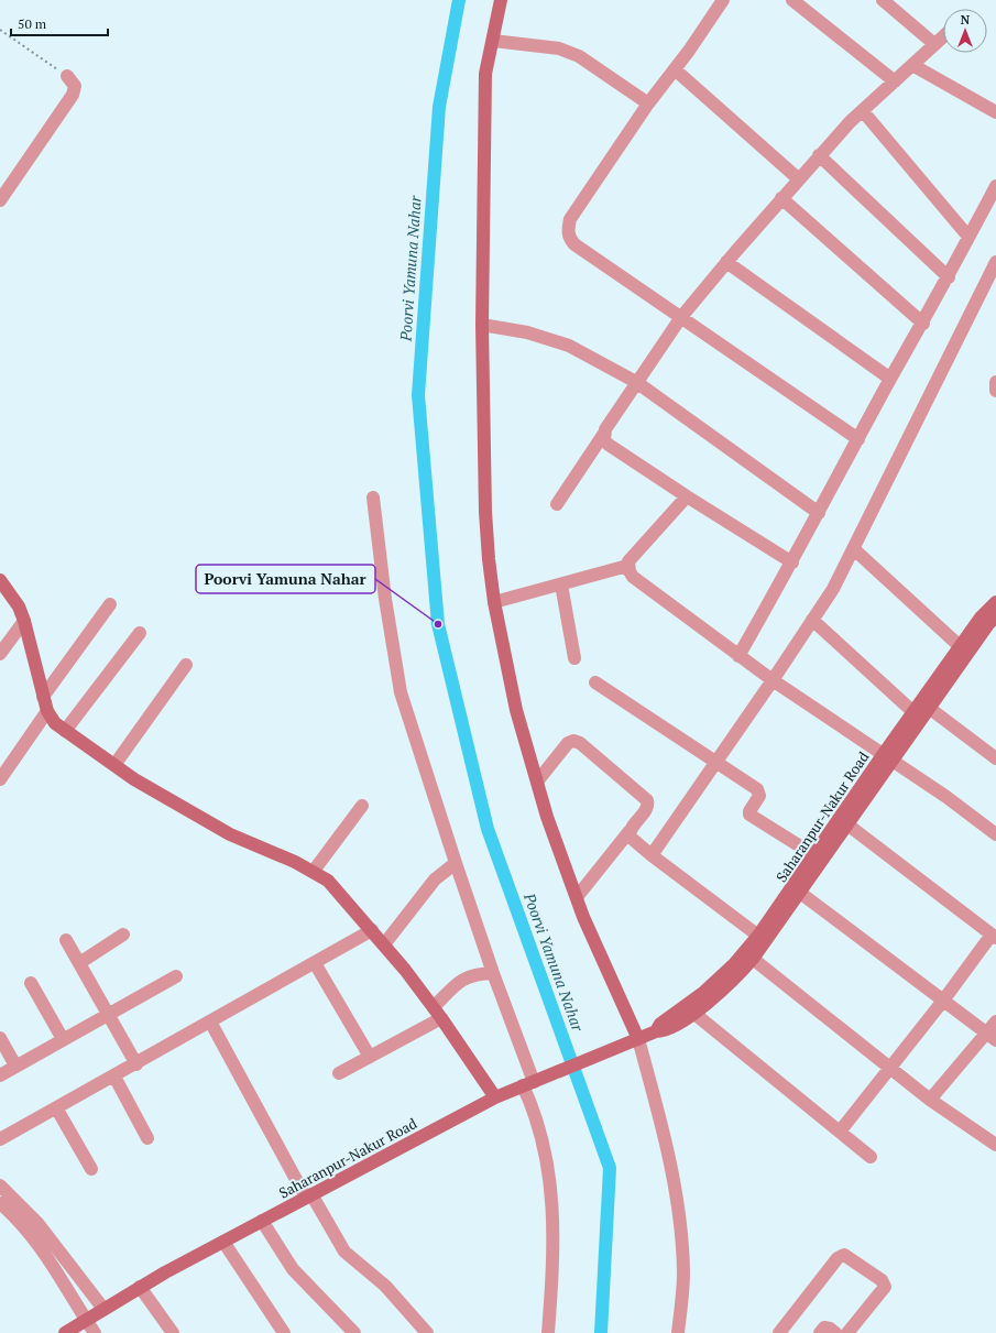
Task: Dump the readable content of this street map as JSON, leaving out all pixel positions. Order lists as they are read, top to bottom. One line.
{"streets":{"street":["Saharanpur-Nakur Road"]},"water":["Poorvi Yamuna Nahar"],"places":["Poorvi Yamuna Nahar"],"scale_bar":"50 m","north":"top"}
